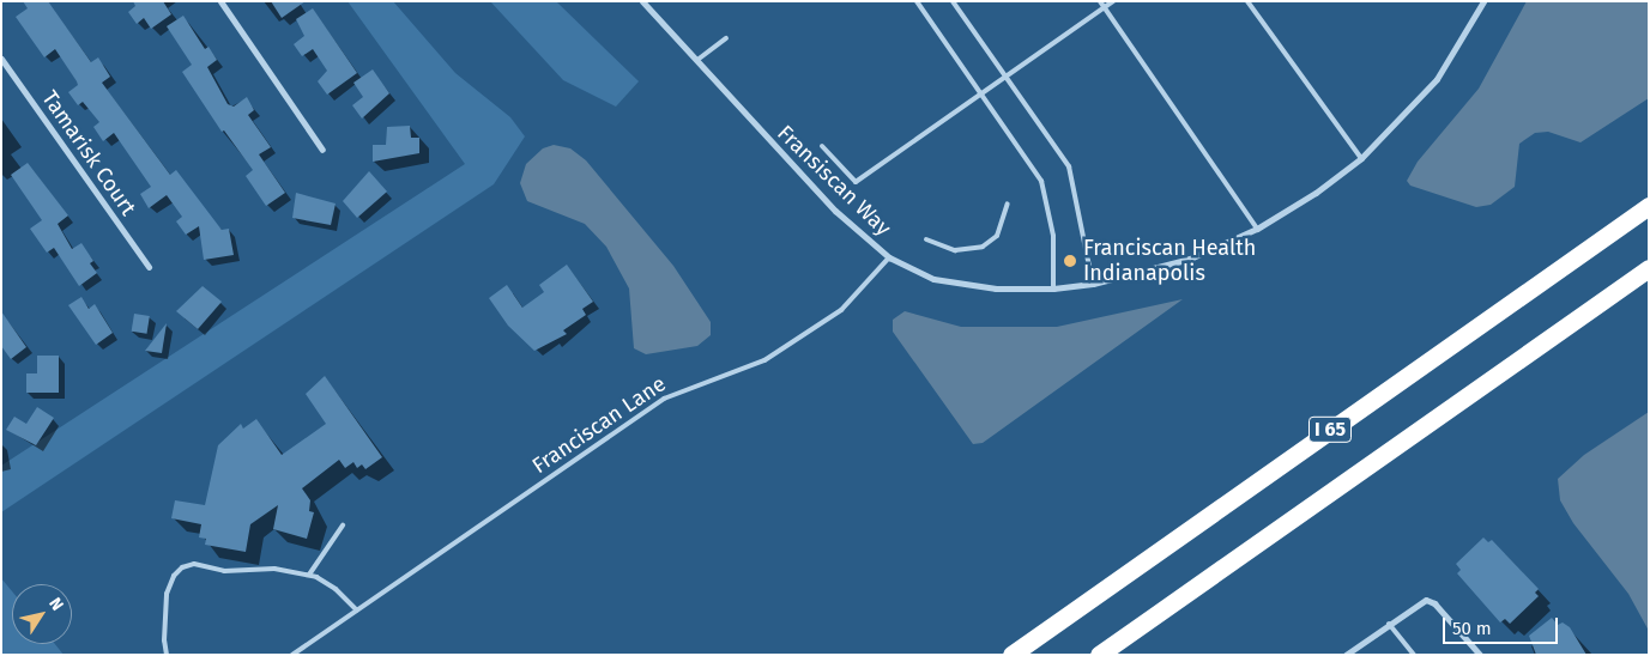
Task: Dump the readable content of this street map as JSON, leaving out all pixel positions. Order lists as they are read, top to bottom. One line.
{"streets":{"highway":["I 65"],"street":["Tamarisk Court","Fransiscan Way"],"lane":["Franciscan Lane"]},"crossings":[["Fransiscan Way","Franciscan Lane"]],"places":["Franciscan Health Indianapolis"],"scale_bar":"50 m","north":"top right"}
